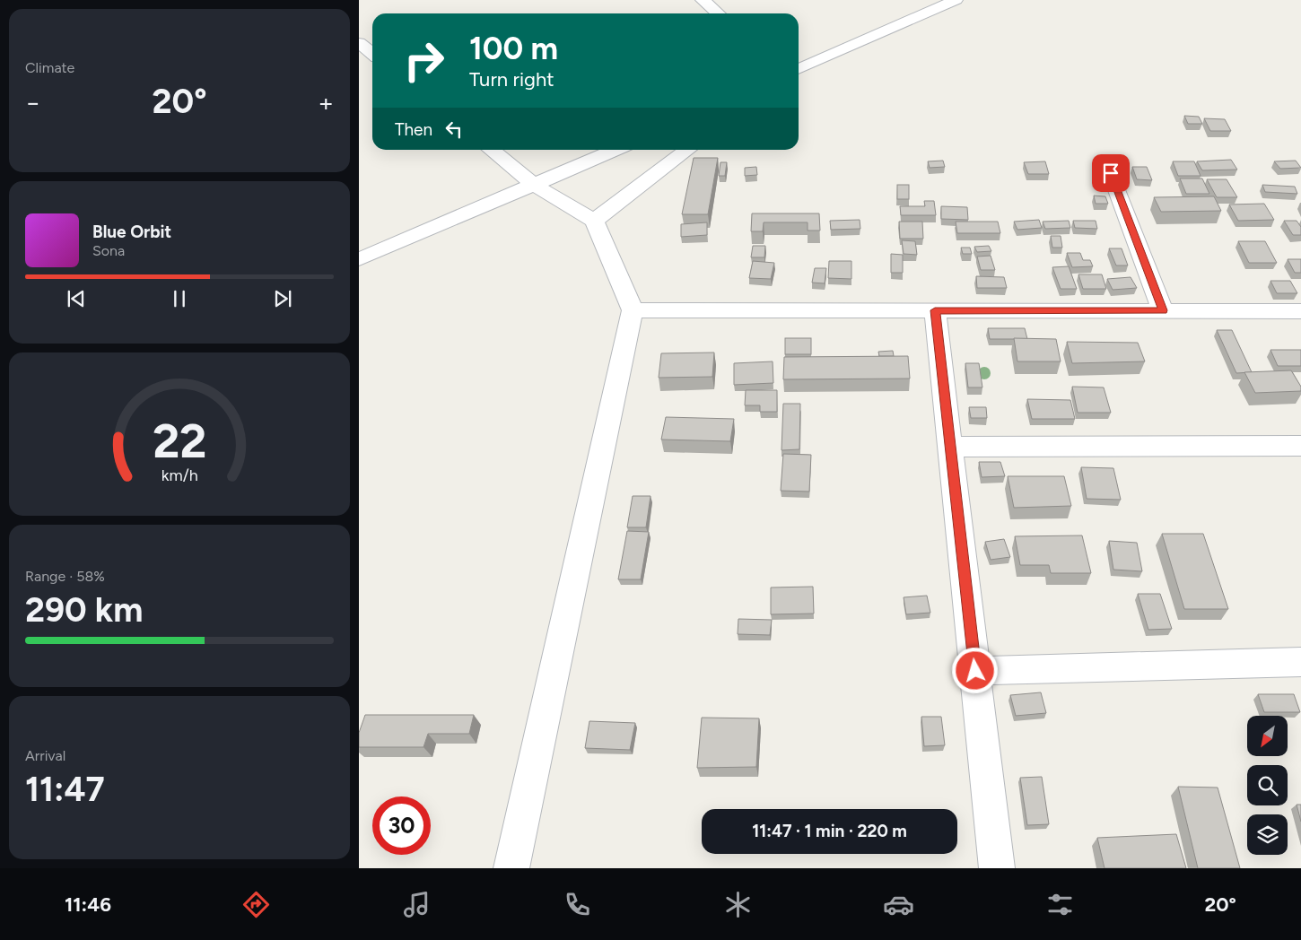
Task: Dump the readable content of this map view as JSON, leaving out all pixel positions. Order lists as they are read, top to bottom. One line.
{"north":"bottom left","page":{"tile":["Climate",["Range · 58%","290 km"],["Arrival","11:47"]],"turn":["100 m","Turn right"],"heat":["−","20°","+"],"then":"Then","song":["Blue Orbit","Sona"],"limit":"30","trip":"11:47 · 1 min · 220 m","tabs":["11:46","20°"],"gauge":["22","km/h"]}}
